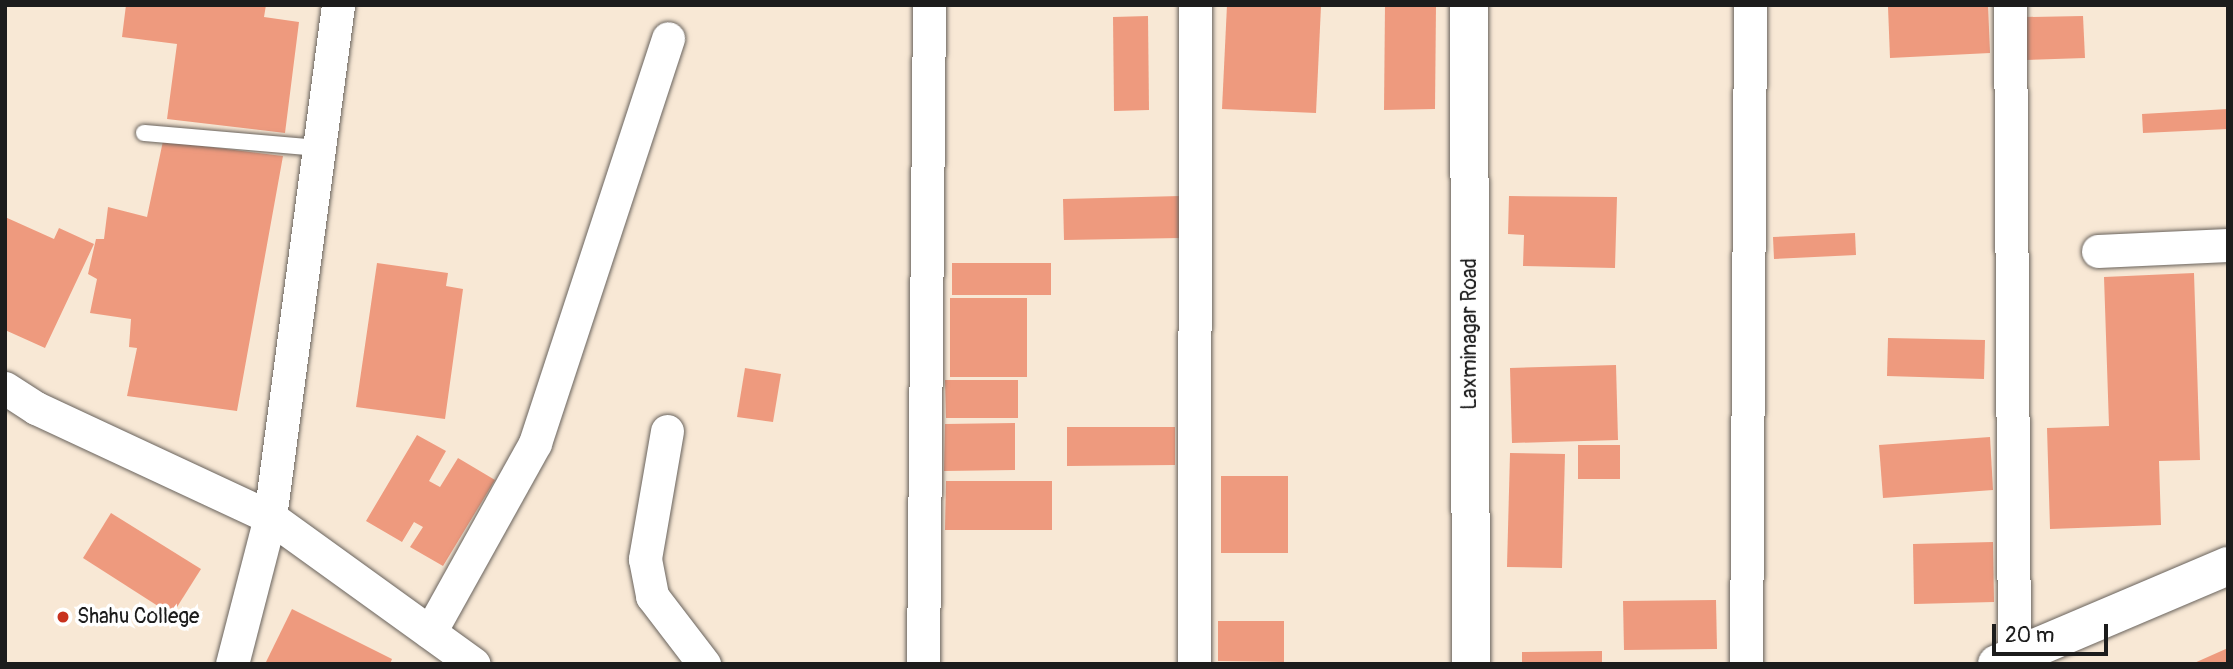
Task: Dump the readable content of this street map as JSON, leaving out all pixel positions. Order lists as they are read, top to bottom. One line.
{"streets":{"street":["Laxminagar Road"]},"places":["Shahu College"],"scale_bar":"20 m"}
